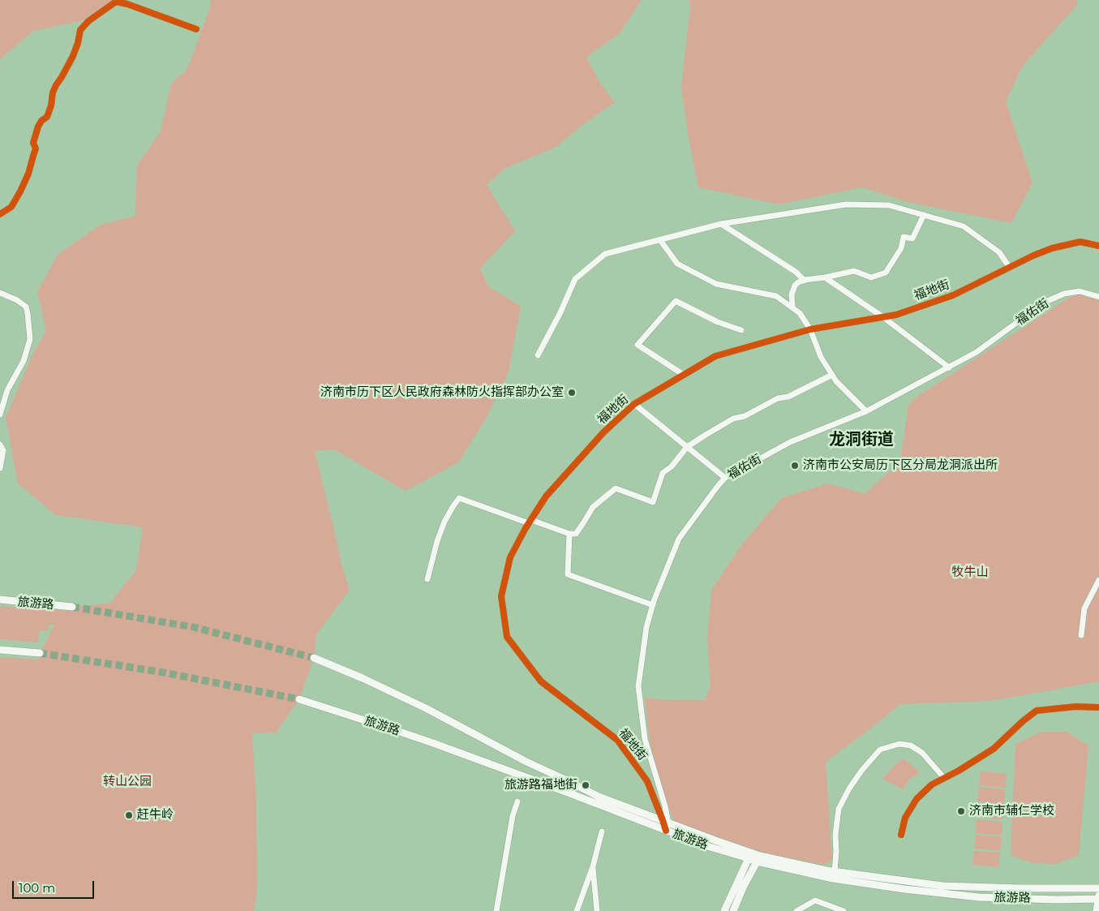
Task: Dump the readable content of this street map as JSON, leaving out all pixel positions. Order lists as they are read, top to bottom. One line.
{"streets":{"main road":["旅游路"],"street":["福地街","福佑街"]},"crossings":[["福地街","福佑街"],["福地街","旅游路"],["福佑街","旅游路"]],"districts":["龙洞街道"],"parks":["牧牛山","转山公园"],"places":["济南市历下区人民政府森林防火指挥部办公室","济南市公安局历下区分局龙洞派出所","旅游路福地街","济南市辅仁学校","赶牛岭"],"scale_bar":"100 m"}
